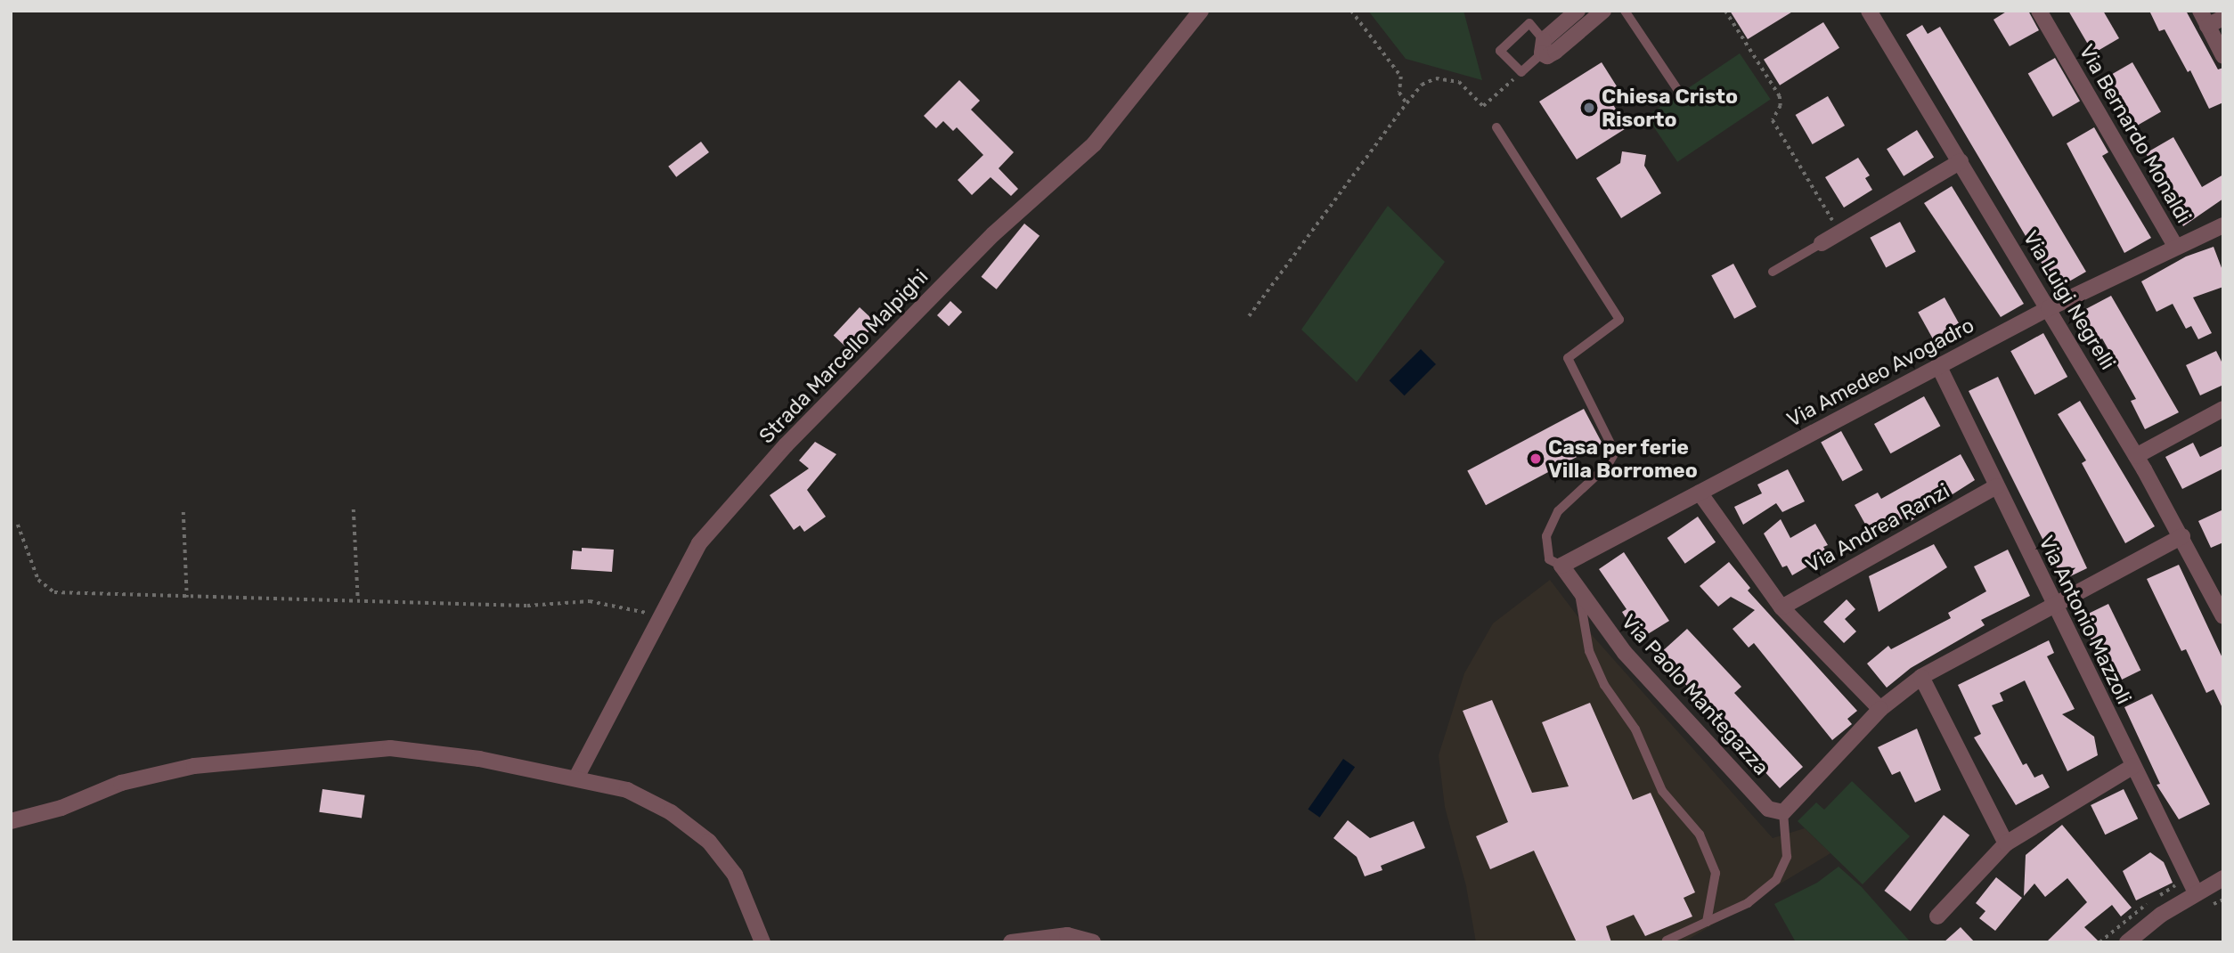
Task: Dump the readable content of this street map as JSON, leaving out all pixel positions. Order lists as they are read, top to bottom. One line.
{"streets":{"street":["Via Bernardo Monaldi","Via Luigi Negrelli","Strada Marcello Malpighi","Via Amedeo Avogadro","Via Andrea Ranzi","Via Antonio Mazzoli","Via Paolo Mantegazza"]},"crossings":[["Via Bernardo Monaldi","Via Amedeo Avogadro"],["Via Luigi Negrelli","Via Amedeo Avogadro"],["Via Amedeo Avogadro","Via Antonio Mazzoli"],["Via Amedeo Avogadro","Via Paolo Mantegazza"],["Via Andrea Ranzi","Via Antonio Mazzoli"]],"places":["Chiesa Cristo Risorto","Casa per ferie Villa Borromeo"]}
